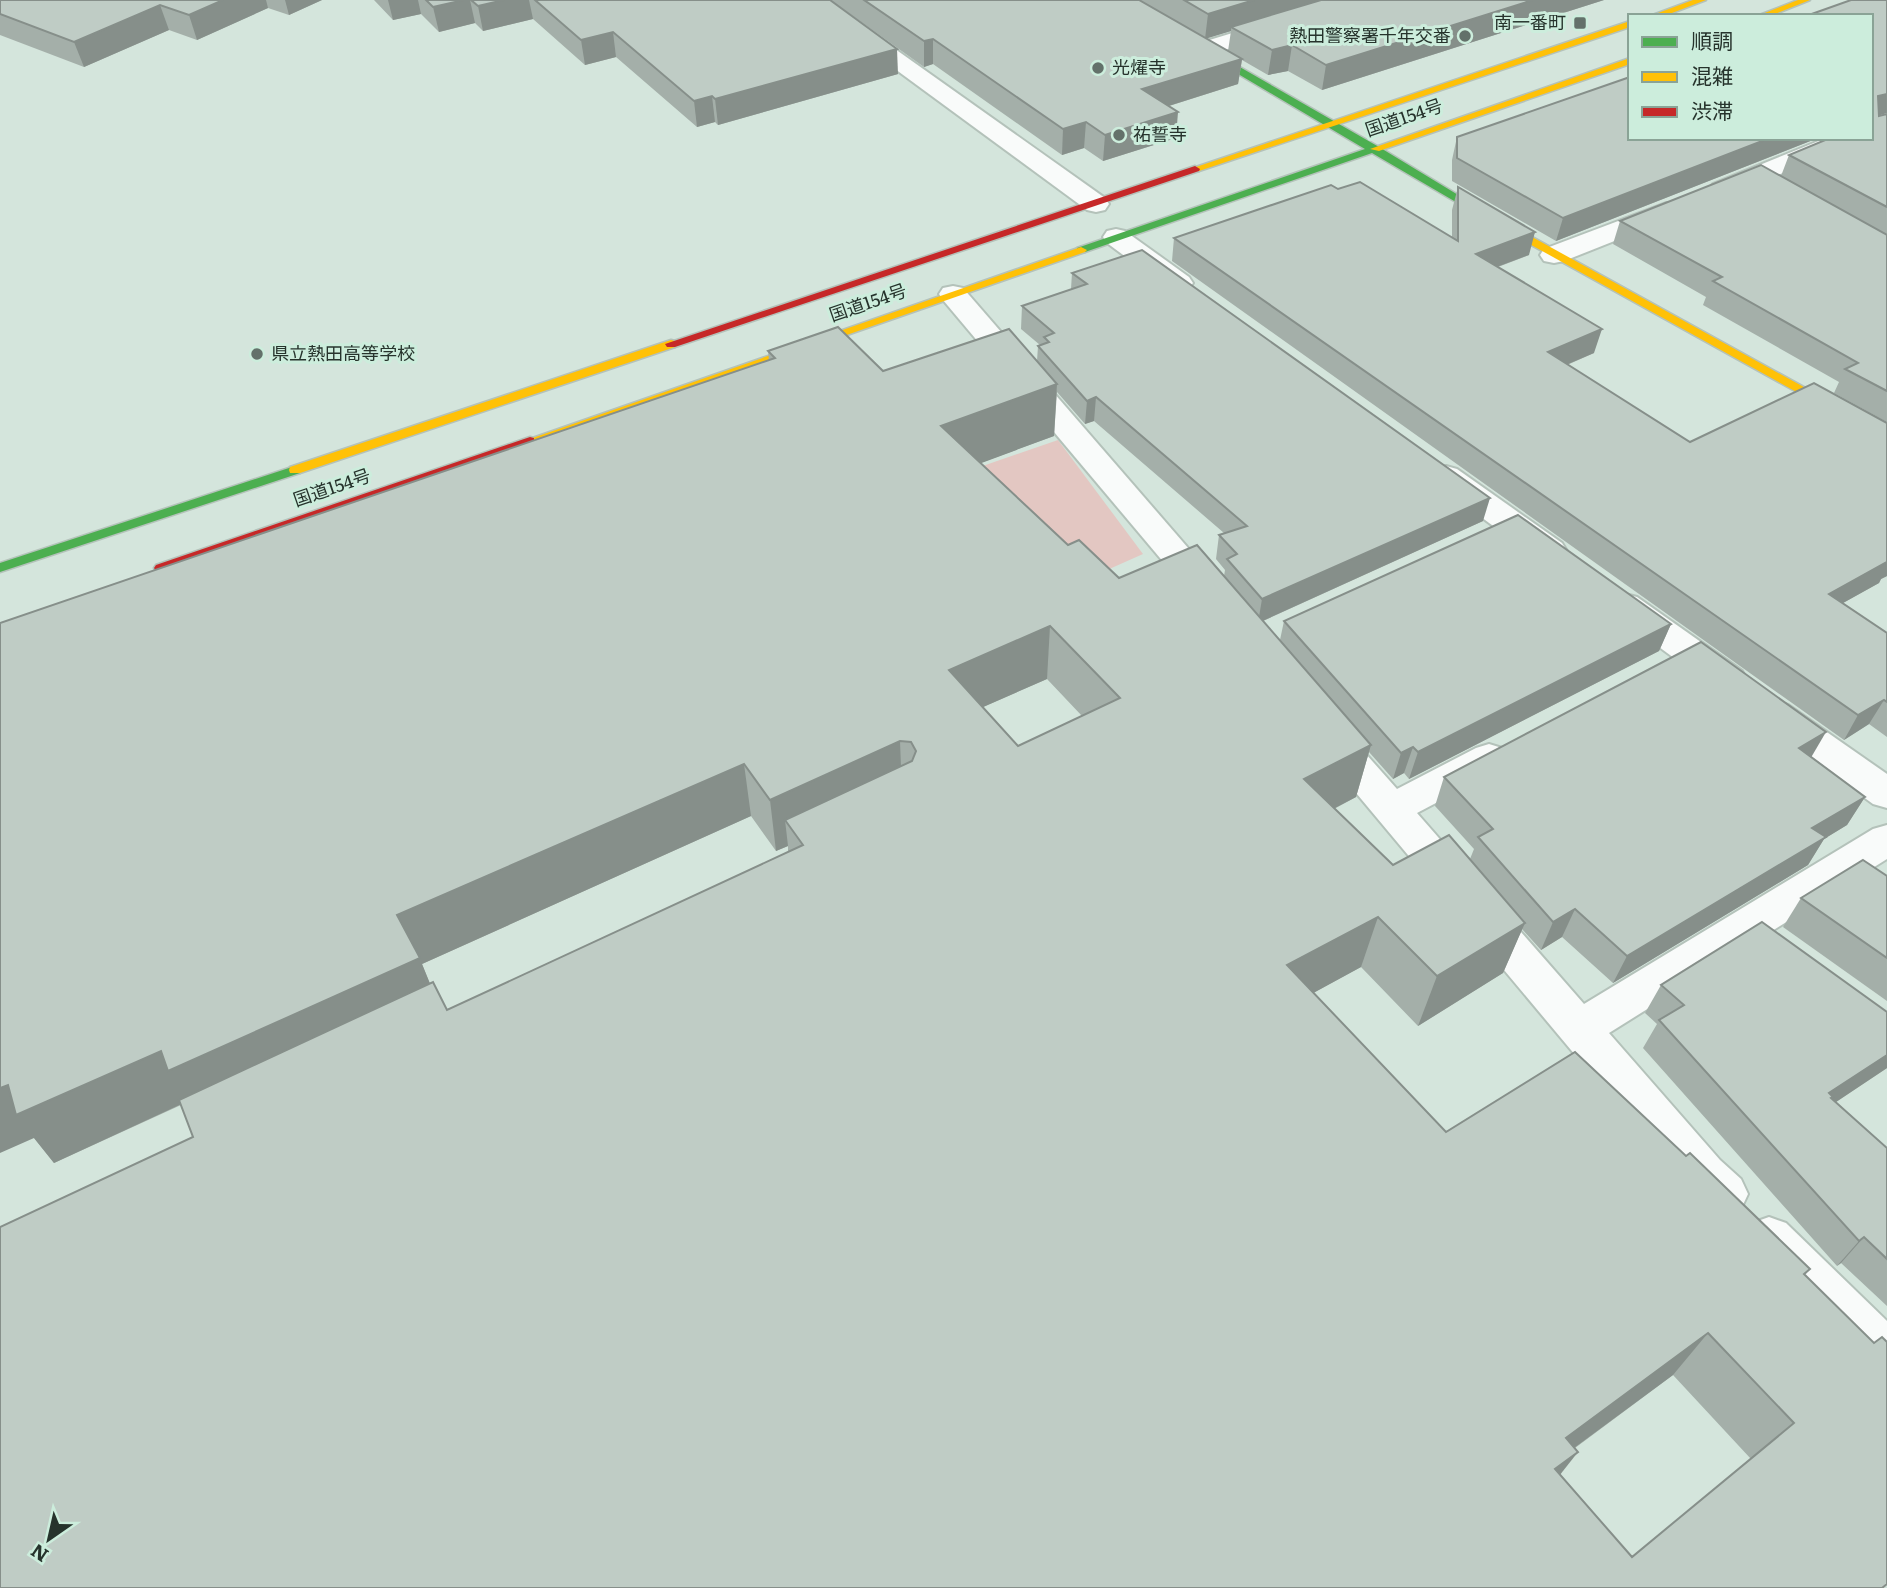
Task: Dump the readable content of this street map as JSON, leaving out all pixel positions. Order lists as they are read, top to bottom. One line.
{"streets":{"main road":["国道154号"]},"places":{"transit":["南一番町"],"other":["熱田警察署千年交番","光燿寺","祐誓寺","県立熱田高等学校"]},"legend":["順調","混雑","渋滞"],"north":"bottom left"}
